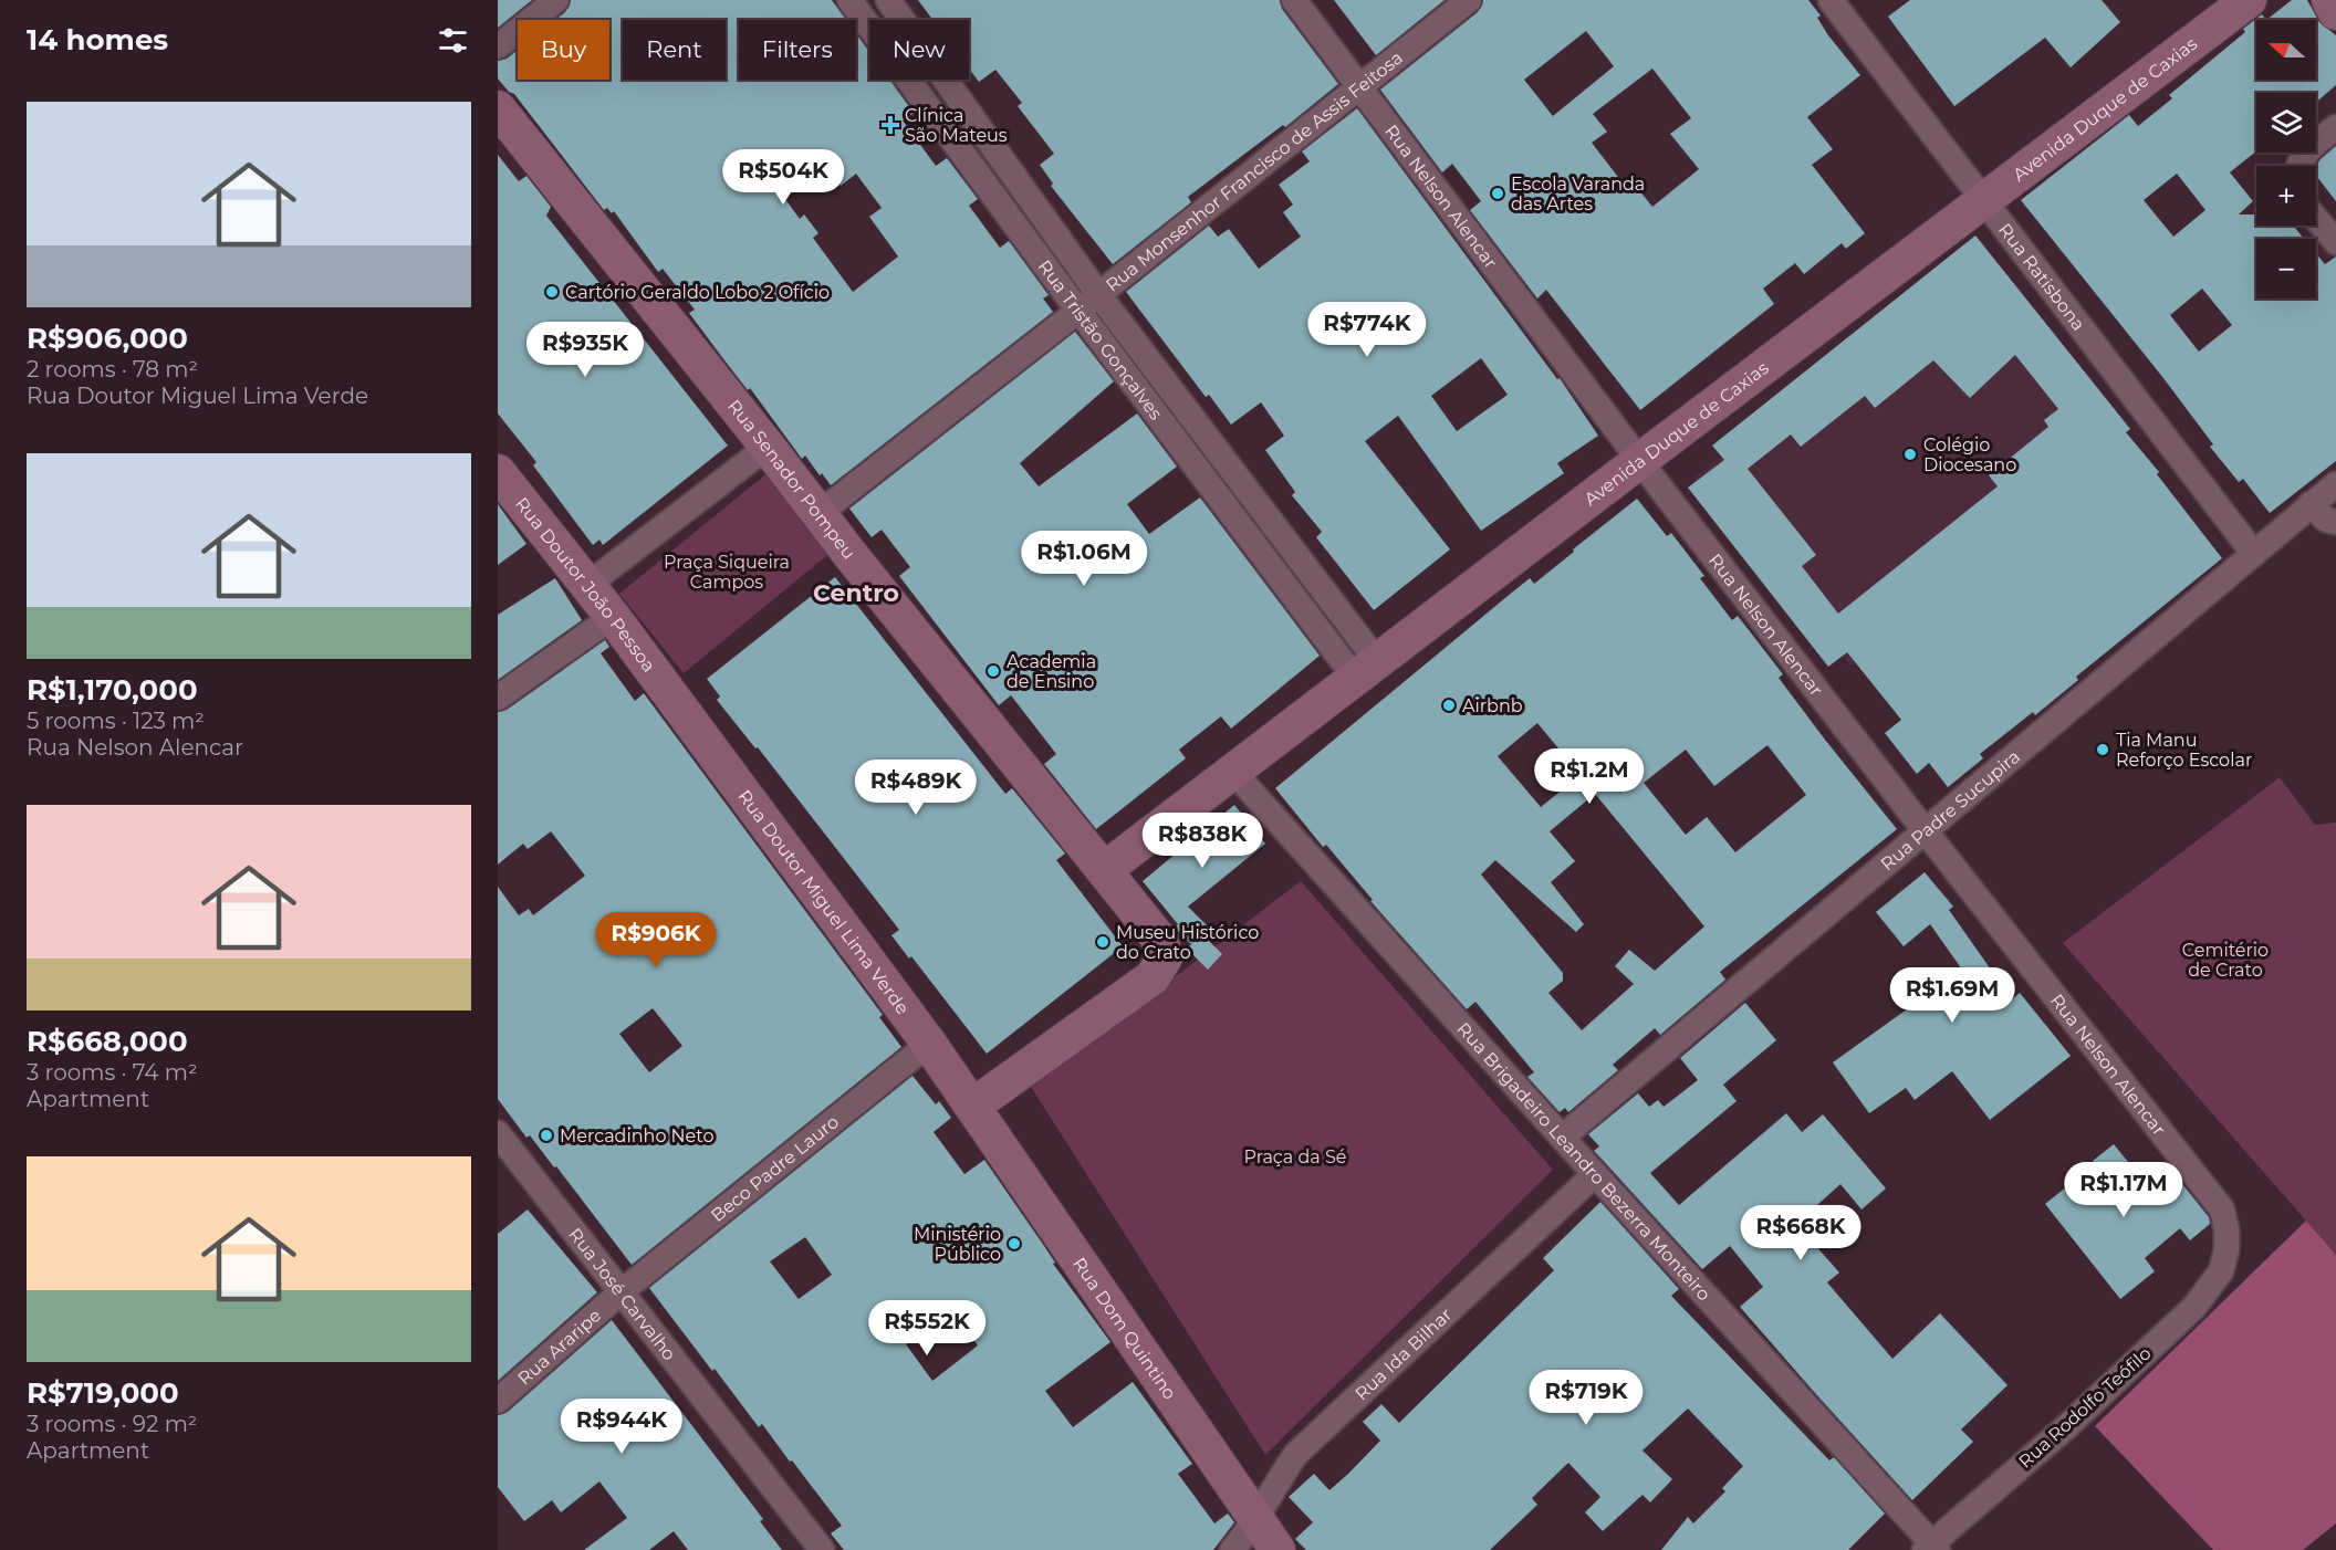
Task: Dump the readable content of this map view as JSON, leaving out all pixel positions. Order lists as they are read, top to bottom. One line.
{"streets":{"main road":["Avenida Duque de Caxias","Rua Senador Pompeu","Rua Doutor João Pessoa","Rua Doutor Miguel Lima Verde","Rua Dom Quintino"],"street":["Rua Monsenhor Francisco de Assis Feitosa","Rua Nelson Alencar","Rua Ratisbona","Rua Tristão Gonçalves","Rua Padre Sucupira","Rua Brigadeiro Leandro Bezerra Monteiro","Beco Padre Lauro","Rua José Carvalho","Rua Araripe","Rua Ida Bilhar","Rua Rodolfo Teófilo"]},"crossings":[["Avenida Duque de Caxias","Rua Nelson Alencar"],["Avenida Duque de Caxias","Rua Ratisbona"],["Avenida Duque de Caxias","Rua Tristão Gonçalves"],["Avenida Duque de Caxias","Rua Senador Pompeu"],["Avenida Duque de Caxias","Rua Brigadeiro Leandro Bezerra Monteiro"],["Rua Monsenhor Francisco de Assis Feitosa","Rua Nelson Alencar"],["Rua Monsenhor Francisco de Assis Feitosa","Rua Tristão Gonçalves"],["Rua Monsenhor Francisco de Assis Feitosa","Rua Senador Pompeu"],["Rua Nelson Alencar","Rua Padre Sucupira"],["Rua Nelson Alencar","Rua Rodolfo Teófilo"],["Rua Ratisbona","Rua Padre Sucupira"],["Rua Senador Pompeu","Rua Doutor Miguel Lima Verde"],["Rua Senador Pompeu","Rua Dom Quintino"],["Rua Doutor João Pessoa","Rua Doutor Miguel Lima Verde"],["Rua Padre Sucupira","Rua Brigadeiro Leandro Bezerra Monteiro"],["Rua Doutor Miguel Lima Verde","Beco Padre Lauro"],["Rua Doutor Miguel Lima Verde","Rua Dom Quintino"],["Rua Brigadeiro Leandro Bezerra Monteiro","Rua Ida Bilhar"],["Rua Brigadeiro Leandro Bezerra Monteiro","Rua Rodolfo Teófilo"],["Beco Padre Lauro","Rua José Carvalho"],["Beco Padre Lauro","Rua Araripe"],["Rua José Carvalho","Rua Araripe"],["Rua Dom Quintino","Rua Ida Bilhar"]],"districts":["Centro"],"parks":["Praça Siqueira Campos","Cemitério de Crato","Praça da Sé"],"places":{"health":["Clínica São Mateus"],"other":["Escola Varanda das Artes","Cartório Geraldo Lobo 2 Ofício","Colégio Diocesano","Academia de Ensino","Airbnb","Tia Manu Reforço Escolar","Museu Histórico do Crato","Mercadinho Neto","Ministério Público"]},"north":"left","page":{"heading":"14 homes","map_buttons":["+","−"],"chip":["Buy","Rent","Filters","New"],"list":[{"name":"R$906,000","note":"2 rooms · 78 m² · Rua Doutor Miguel Lima Verde"},{"name":"R$1,170,000","note":"5 rooms · 123 m² · Rua Nelson Alencar"},{"name":"R$668,000","note":"3 rooms · 74 m² · Apartment"},{"name":"R$719,000","note":"3 rooms · 92 m² · Apartment"}],"price":["R$504K","R$774K","R$935K","R$1.06M","R$1.2M","R$489K","R$838K","R$906K","R$1.69M","R$1.17M","R$668K","R$552K","R$719K","R$944K"]}}
